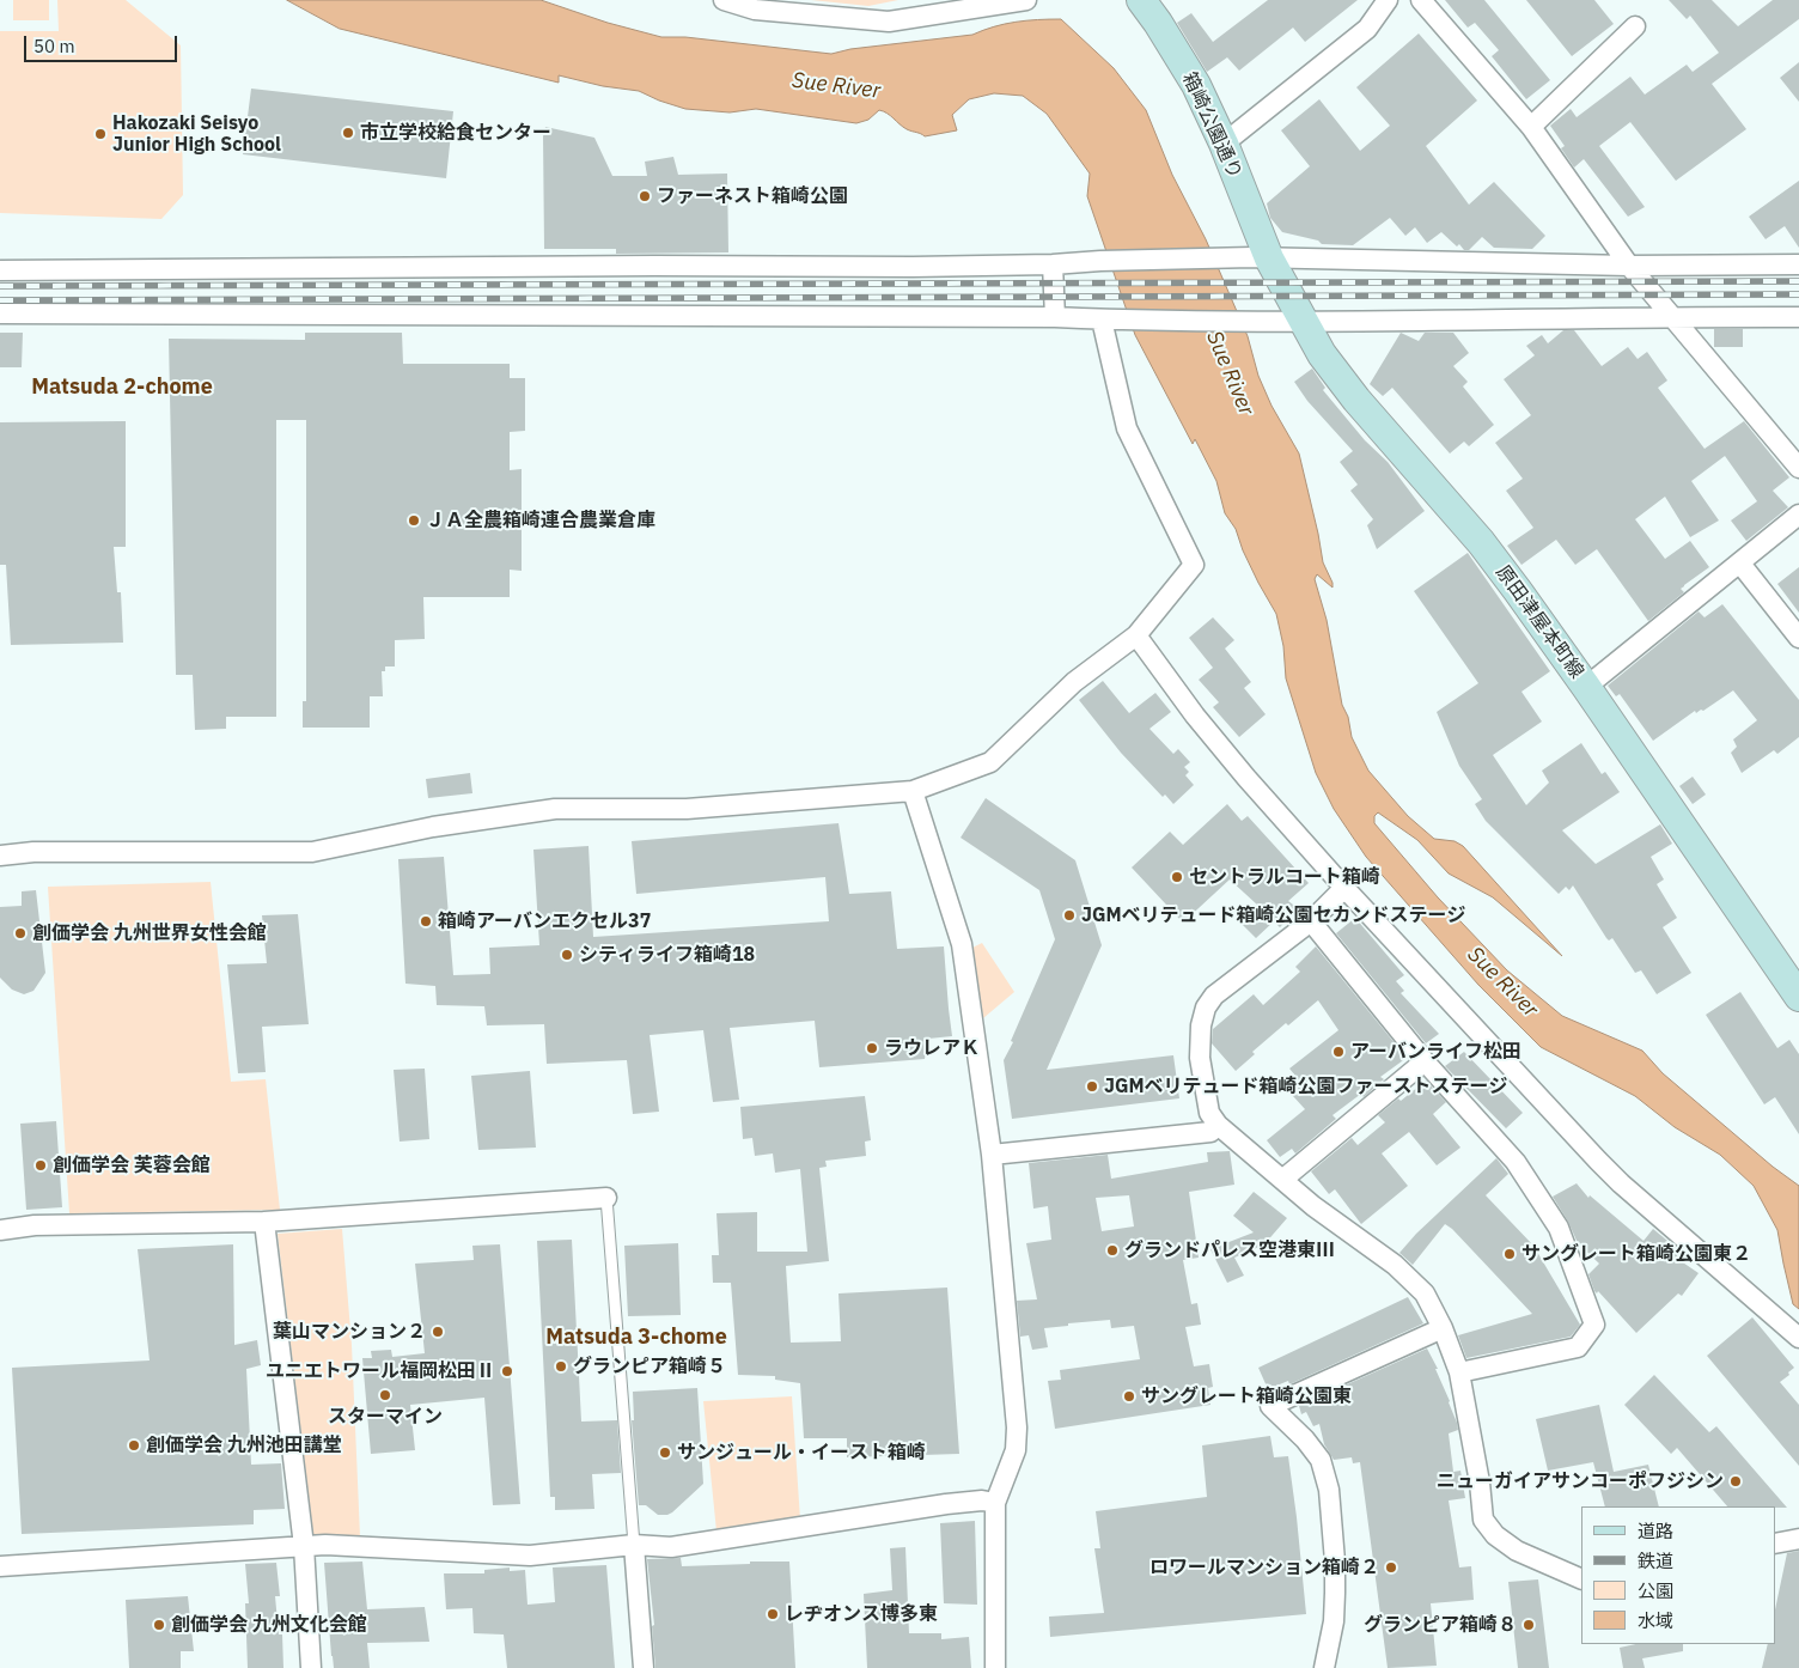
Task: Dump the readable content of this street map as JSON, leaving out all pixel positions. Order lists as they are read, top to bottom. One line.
{"streets":{"street":["箱崎公園通り","原田津屋本町線"]},"crossings":[["箱崎公園通り","原田津屋本町線"]],"districts":["Matsuda 2-chome","Matsuda 3-chome"],"water":["Sue River"],"places":["市立学校給食センター","Hakozaki Seisyo Junior High School","ファーネスト箱崎公園","ＪＡ全農箱崎連合農業倉庫","セントラルコート箱崎","JGMベリテュード箱崎公園セカンドステージ","箱崎アーバンエクセル37","創価学会 九州世界女性会館","シティライフ箱崎18","ラウレアＫ","アーバンライフ松田","JGMベリテュード箱崎公園ファーストステージ","創価学会 芙蓉会館","グランドパレス空港東Ⅲ","サングレート箱崎公園東２","葉山マンション２","グランピア箱崎５","ユニエトワール福岡松田Ⅱ","スターマイン","サングレート箱崎公園東","創価学会 九州池田講堂","サンジュール・イースト箱崎","ニューガイアサンコーポフジシン","ロワールマンション箱崎２","レヂオンス博多東","創価学会 九州文化会館","グランピア箱崎８"],"legend":["道路","鉄道","公園","水域"],"scale_bar":"50 m"}
